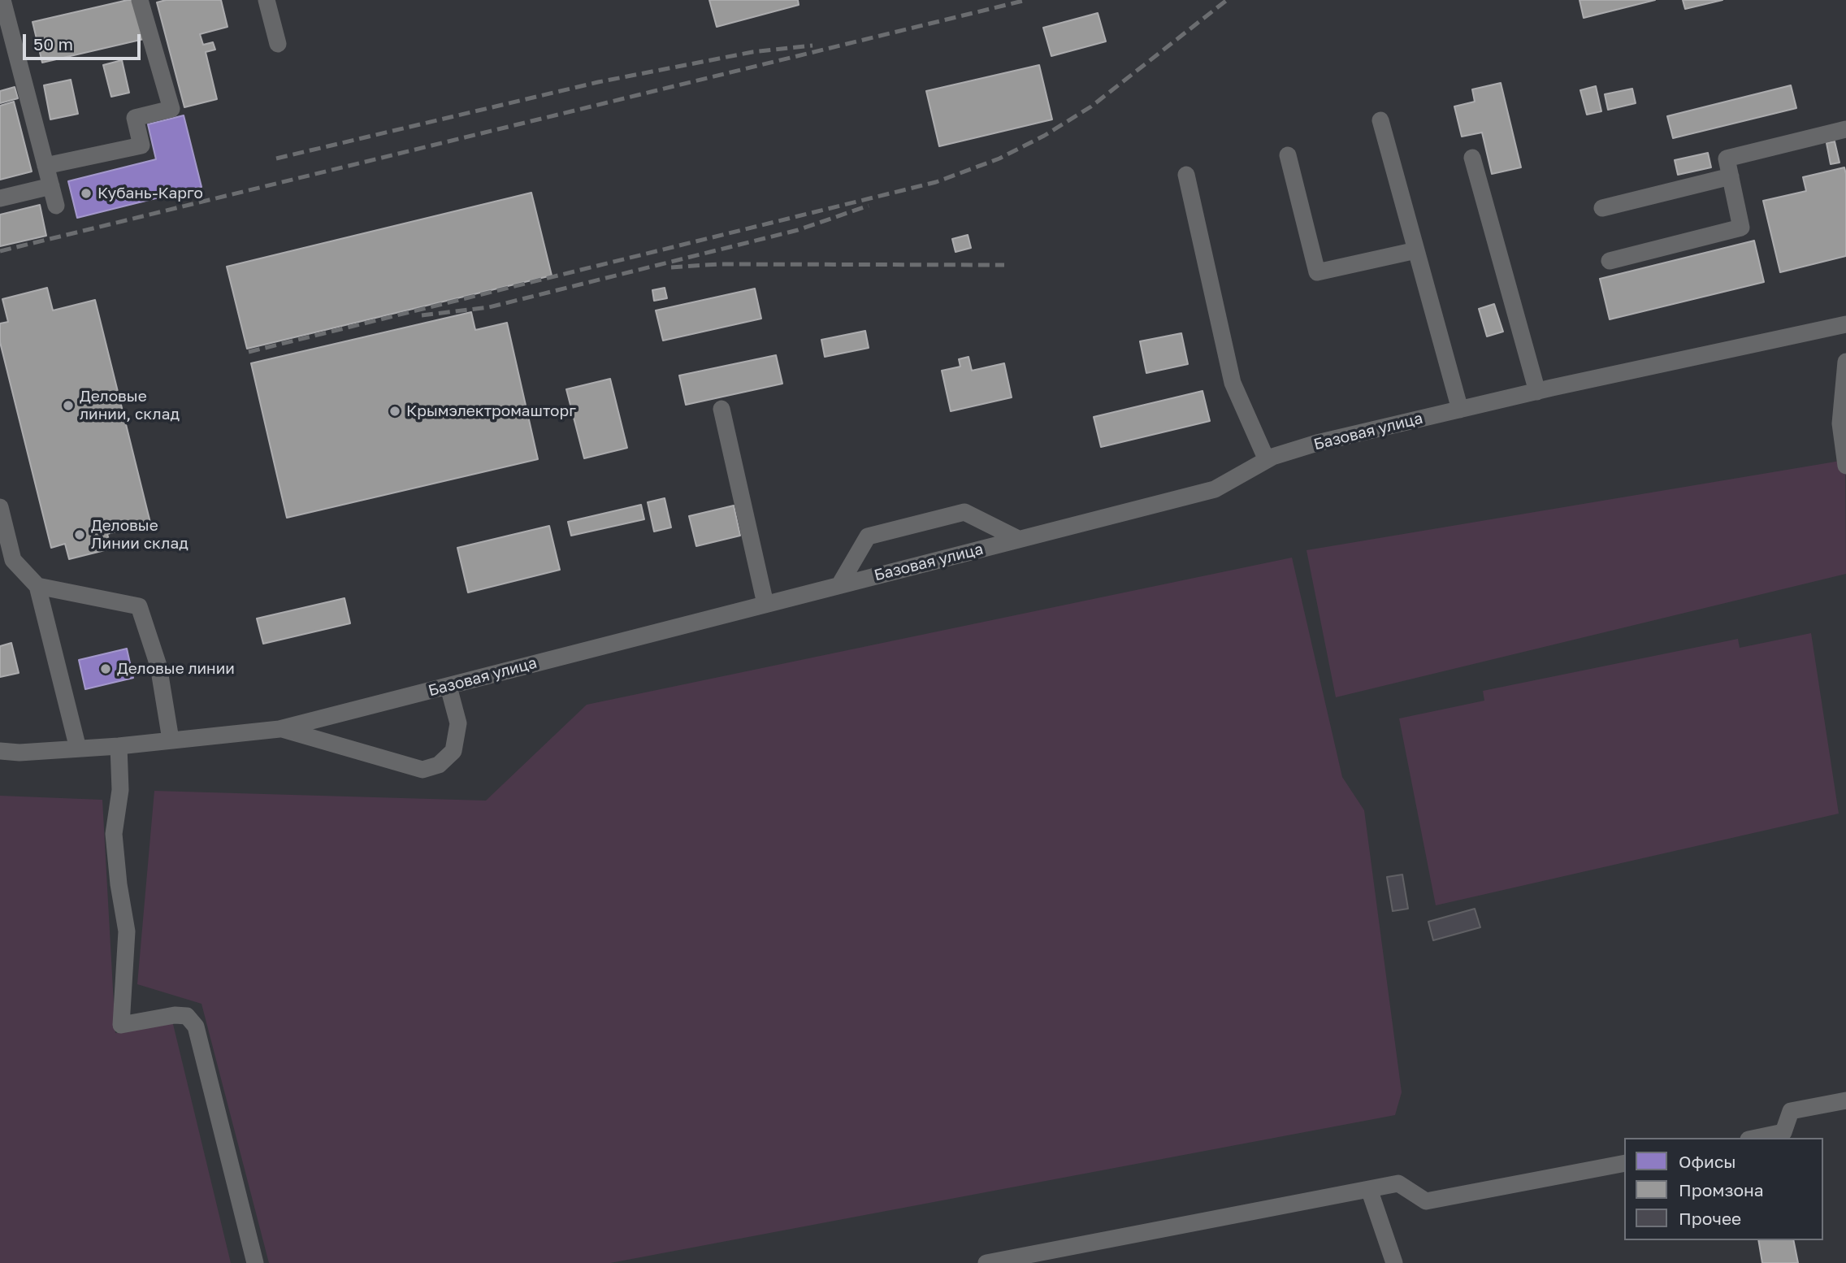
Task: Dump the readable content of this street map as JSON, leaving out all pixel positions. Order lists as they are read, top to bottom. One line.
{"streets":{"street":["Базовая улица"]},"places":["Кубань-Карго","Деловые линии, склад","Крымэлектромашторг","Деловые Линии склад","Деловые линии"],"legend":["Офисы","Промзона","Прочее"],"scale_bar":"50 m"}
